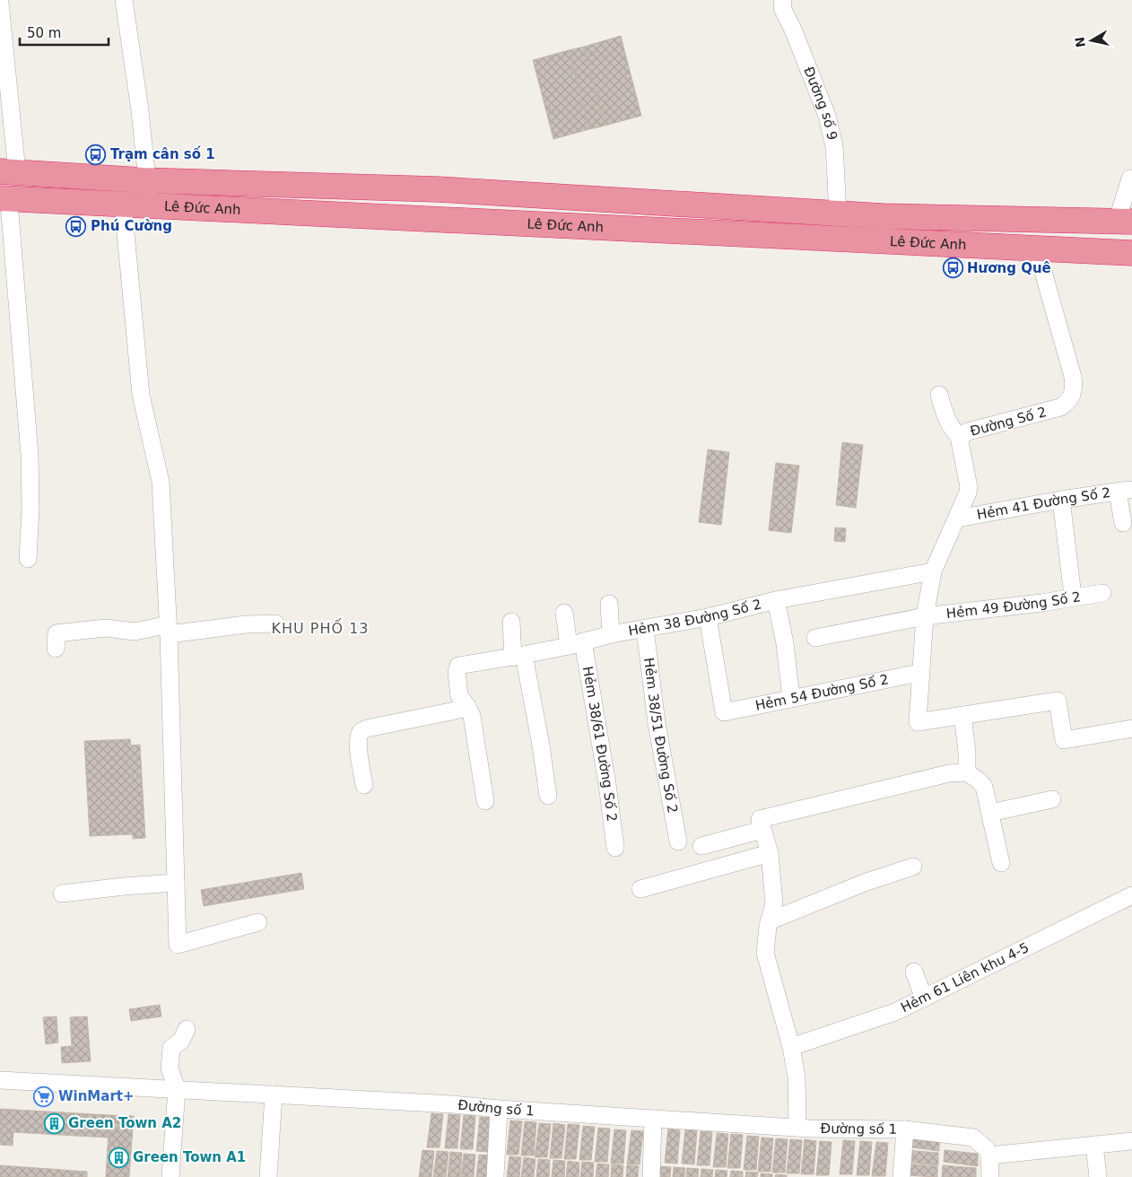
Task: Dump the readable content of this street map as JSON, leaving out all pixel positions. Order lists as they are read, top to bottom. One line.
{"streets":{"highway":["Lê Đức Anh"],"street":["Đường số 9","Đường Số 2","Hẻm 41 Đường Số 2","Hẻm 49 Đường Số 2","Hẻm 38 Đường Số 2","Hẻm 54 Đường Số 2","Hẻm 38/51 Đường Số 2","Hẻm 38/61 Đường Số 2","Hẻm 61 Liên khu 4-5","Đường số 1"]},"crossings":[["Đường số 9","Lê Đức Anh"],["Lê Đức Anh","Đường Số 2"],["Đường Số 2","Hẻm 41 Đường Số 2"],["Đường Số 2","Hẻm 49 Đường Số 2"],["Đường Số 2","Hẻm 38 Đường Số 2"],["Đường Số 2","Hẻm 54 Đường Số 2"],["Hẻm 38 Đường Số 2","Hẻm 54 Đường Số 2"],["Hẻm 38 Đường Số 2","Hẻm 38/51 Đường Số 2"],["Hẻm 38 Đường Số 2","Hẻm 38/61 Đường Số 2"]],"districts":["KHU PHỐ 13"],"places":{"bus stop":["Trạm cân số 1","Phú Cường","Hương Quê"],"supermarket":["WinMart+"],"building":["Green Town A2","Green Town A1"]},"scale_bar":"50 m","north":"left"}
